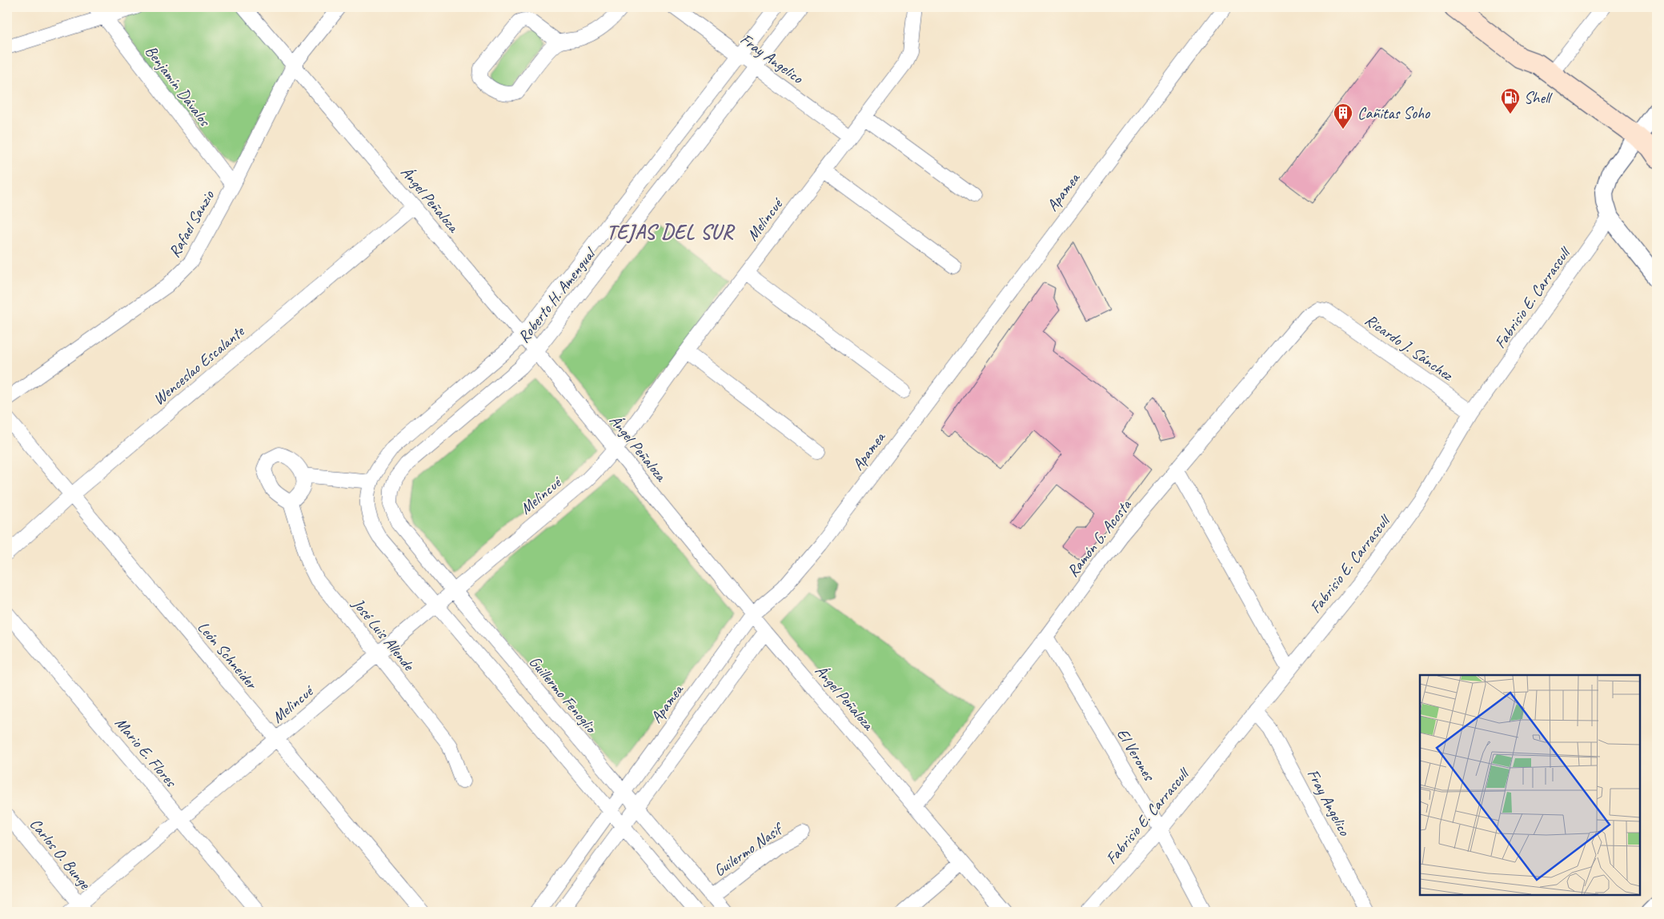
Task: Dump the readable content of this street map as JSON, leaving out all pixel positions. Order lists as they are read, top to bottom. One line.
{"streets":{"street":["Fray Angelico","Benjamín Dávalos","Apamea","Ángel Peñaloza","Melincué","Rafael Sanzio","Roberto H. Amengual","Fabrisio E. Carrascull","Ricardo J. Sánchez","Wenceslao Escalante","Ramón G. Acosta","José Luis Allende","León Schneider","Guillermo Fenoglio","Mario E. Flores","El Verones","Guilermo Nasif","Carlos O. Bunge"]},"crossings":[["Fray Angelico","Melincué"],["Fray Angelico","Roberto H. Amengual"],["Fray Angelico","Fabrisio E. Carrascull"],["Benjamín Dávalos","Rafael Sanzio"],["Apamea","Ángel Peñaloza"],["Apamea","Guillermo Fenoglio"],["Ángel Peñaloza","Melincué"],["Ángel Peñaloza","Rafael Sanzio"],["Ángel Peñaloza","Roberto H. Amengual"],["Ángel Peñaloza","Wenceslao Escalante"],["Ángel Peñaloza","Ramón G. Acosta"],["Melincué","José Luis Allende"],["Melincué","León Schneider"],["Melincué","Guillermo Fenoglio"],["Melincué","Mario E. Flores"],["Melincué","Carlos O. Bunge"],["Roberto H. Amengual","Guillermo Fenoglio"],["Fabrisio E. Carrascull","Ricardo J. Sánchez"],["Fabrisio E. Carrascull","El Verones"],["Ricardo J. Sánchez","Ramón G. Acosta"],["Wenceslao Escalante","León Schneider"],["Ramón G. Acosta","El Verones"],["Guillermo Fenoglio","Guilermo Nasif"]],"districts":["TEJAS DEL SUR"],"places":{"fuel station":["Shell"],"building":["Cañitas Soho"]}}
